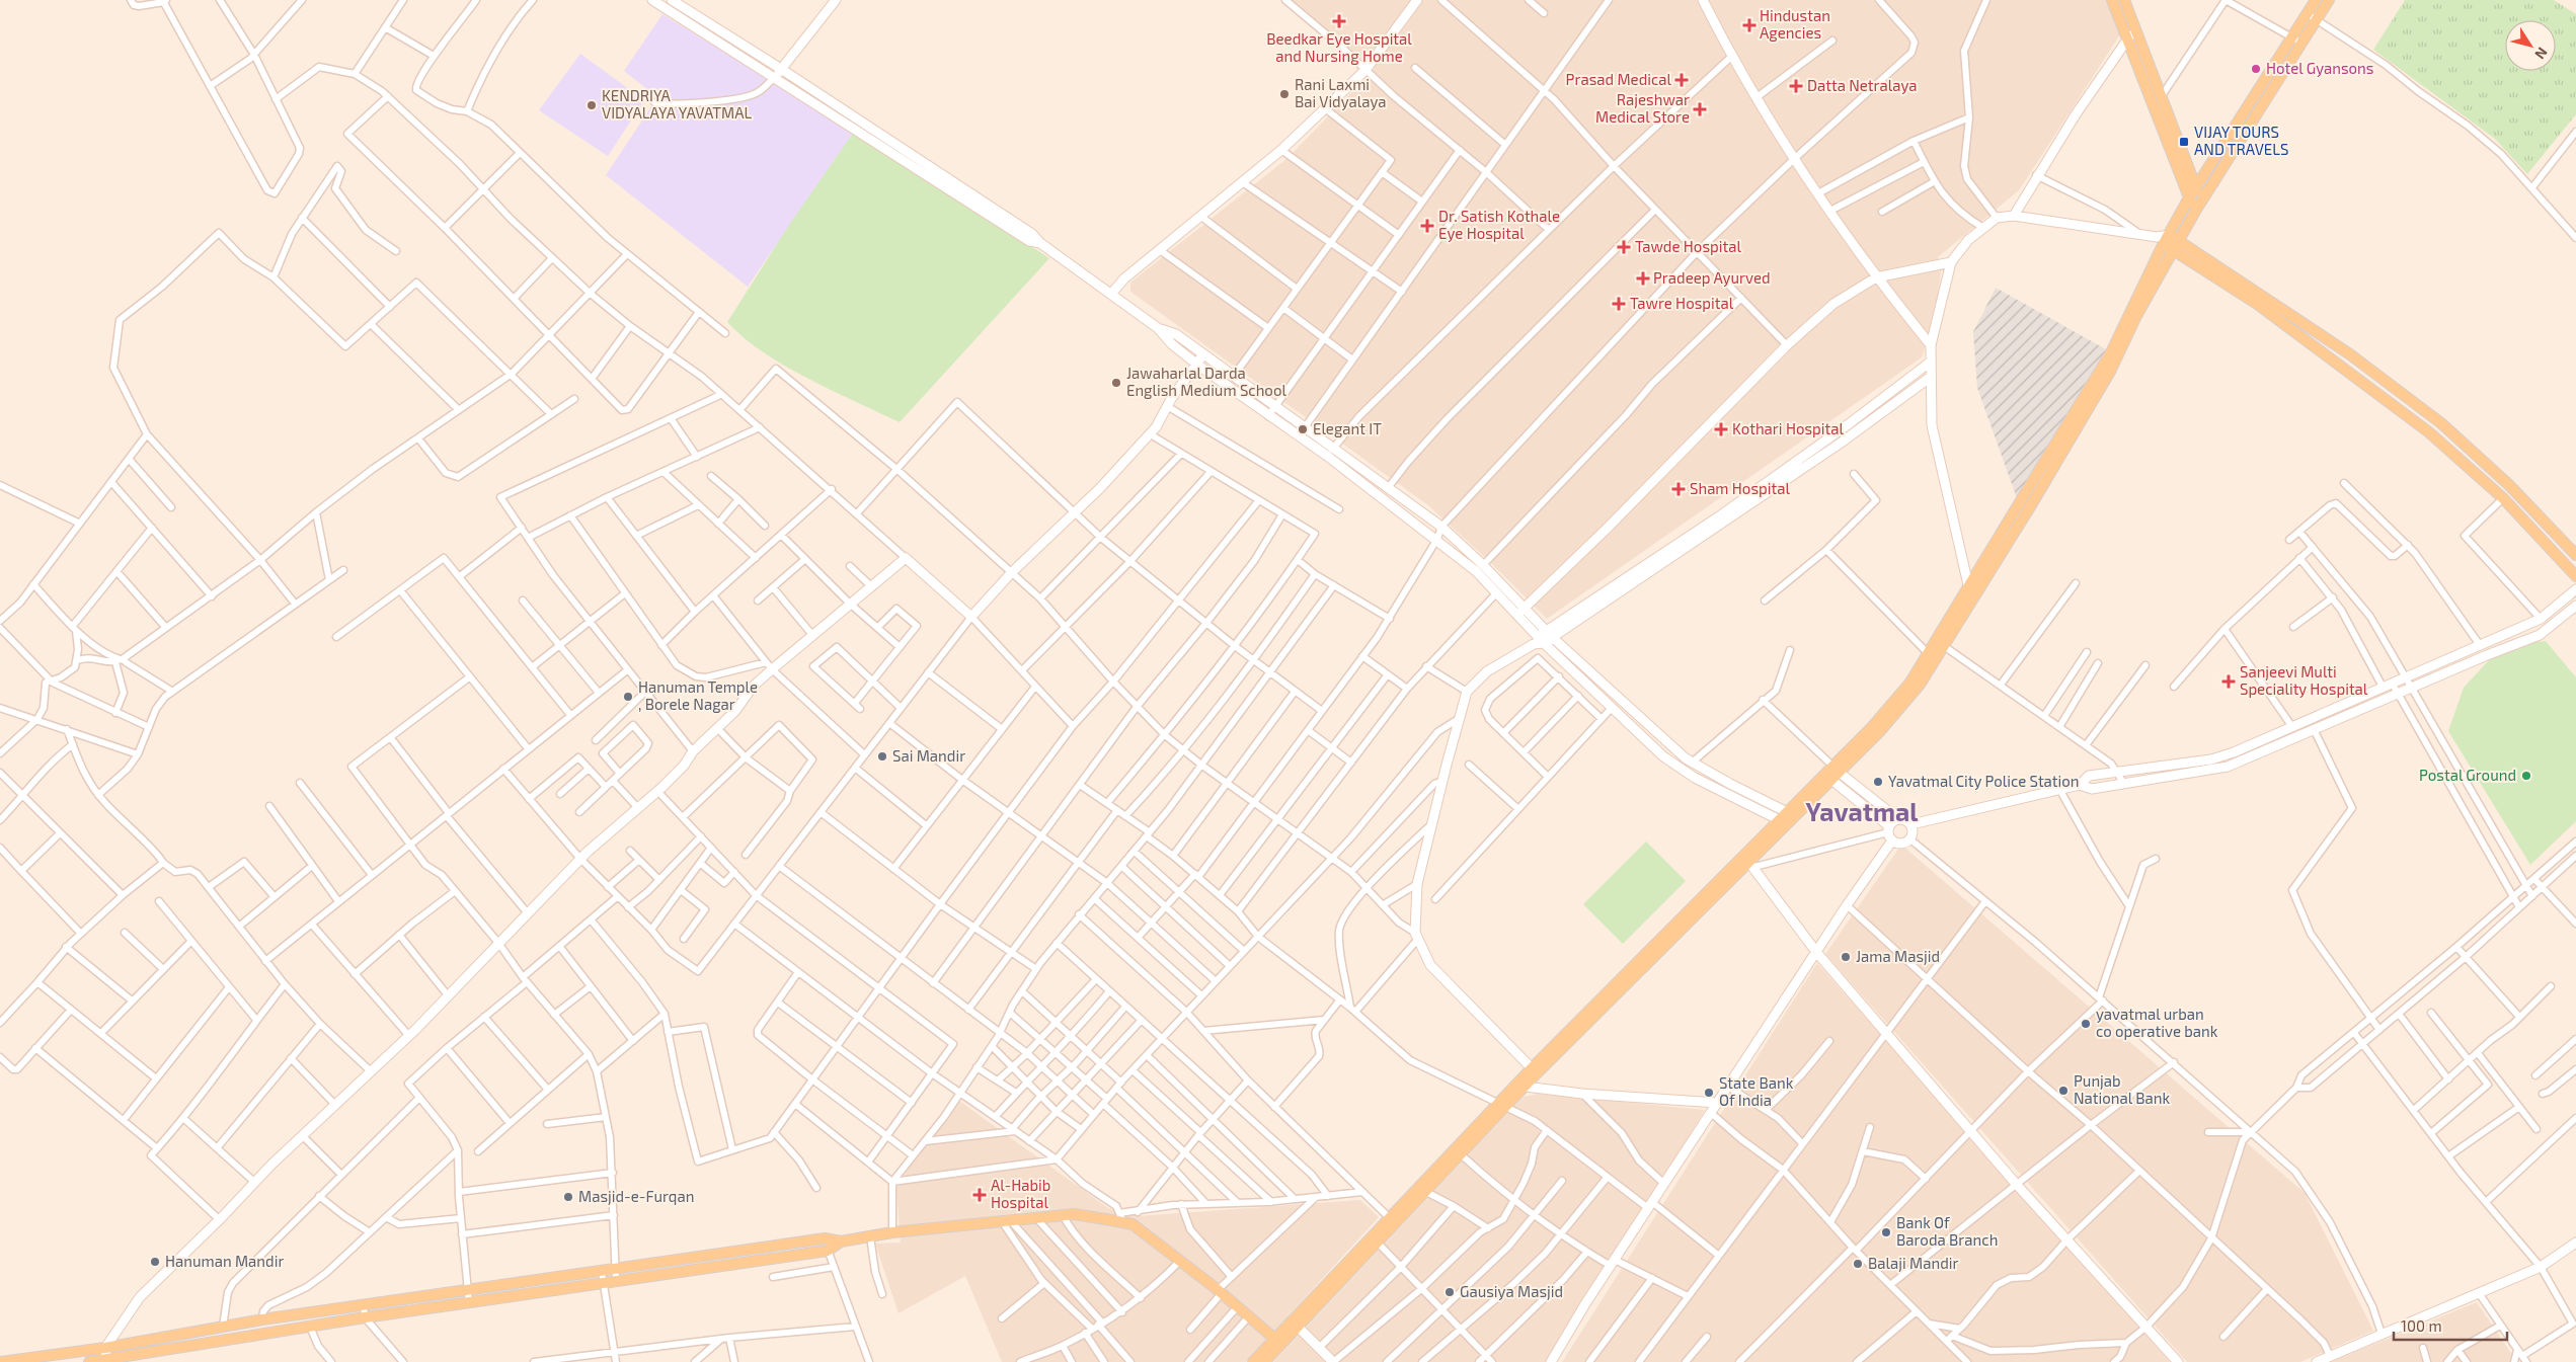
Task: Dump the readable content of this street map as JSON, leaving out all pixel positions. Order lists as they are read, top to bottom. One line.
{"districts":["Yavatmal"],"places":{"health":["Beedkar Eye Hospital and Nursing Home","Hindustan Agencies","Prasad Medical","Datta Netralaya","Rajeshwar Medical Store","Dr. Satish Kothale Eye Hospital","Tawde Hospital","Pradeep Ayurved","Tawre Hospital","Kothari Hospital","Sham Hospital","Sanjeevi Multi Speciality Hospital","Al-Habib Hospital"],"other":["Hotel Gyansons","Rani Laxmi Bai Vidyalaya","KENDRIYA VIDYALAYA YAVATMAL","Jawaharlal Darda English Medium School","Elegant IT","Hanuman Temple , Borele Nagar","Sai Mandir","Postal Ground","Yavatmal City Police Station","Jama Masjid","yavatmal urban co operative bank","Punjab National Bank","State Bank Of India","Masjid-e-Furqan","Bank Of Baroda Branch","Hanuman Mandir","Balaji Mandir","Gausiya Masjid"],"transit":["VIJAY TOURS AND TRAVELS"]},"scale_bar":"100 m","north":"bottom right"}
